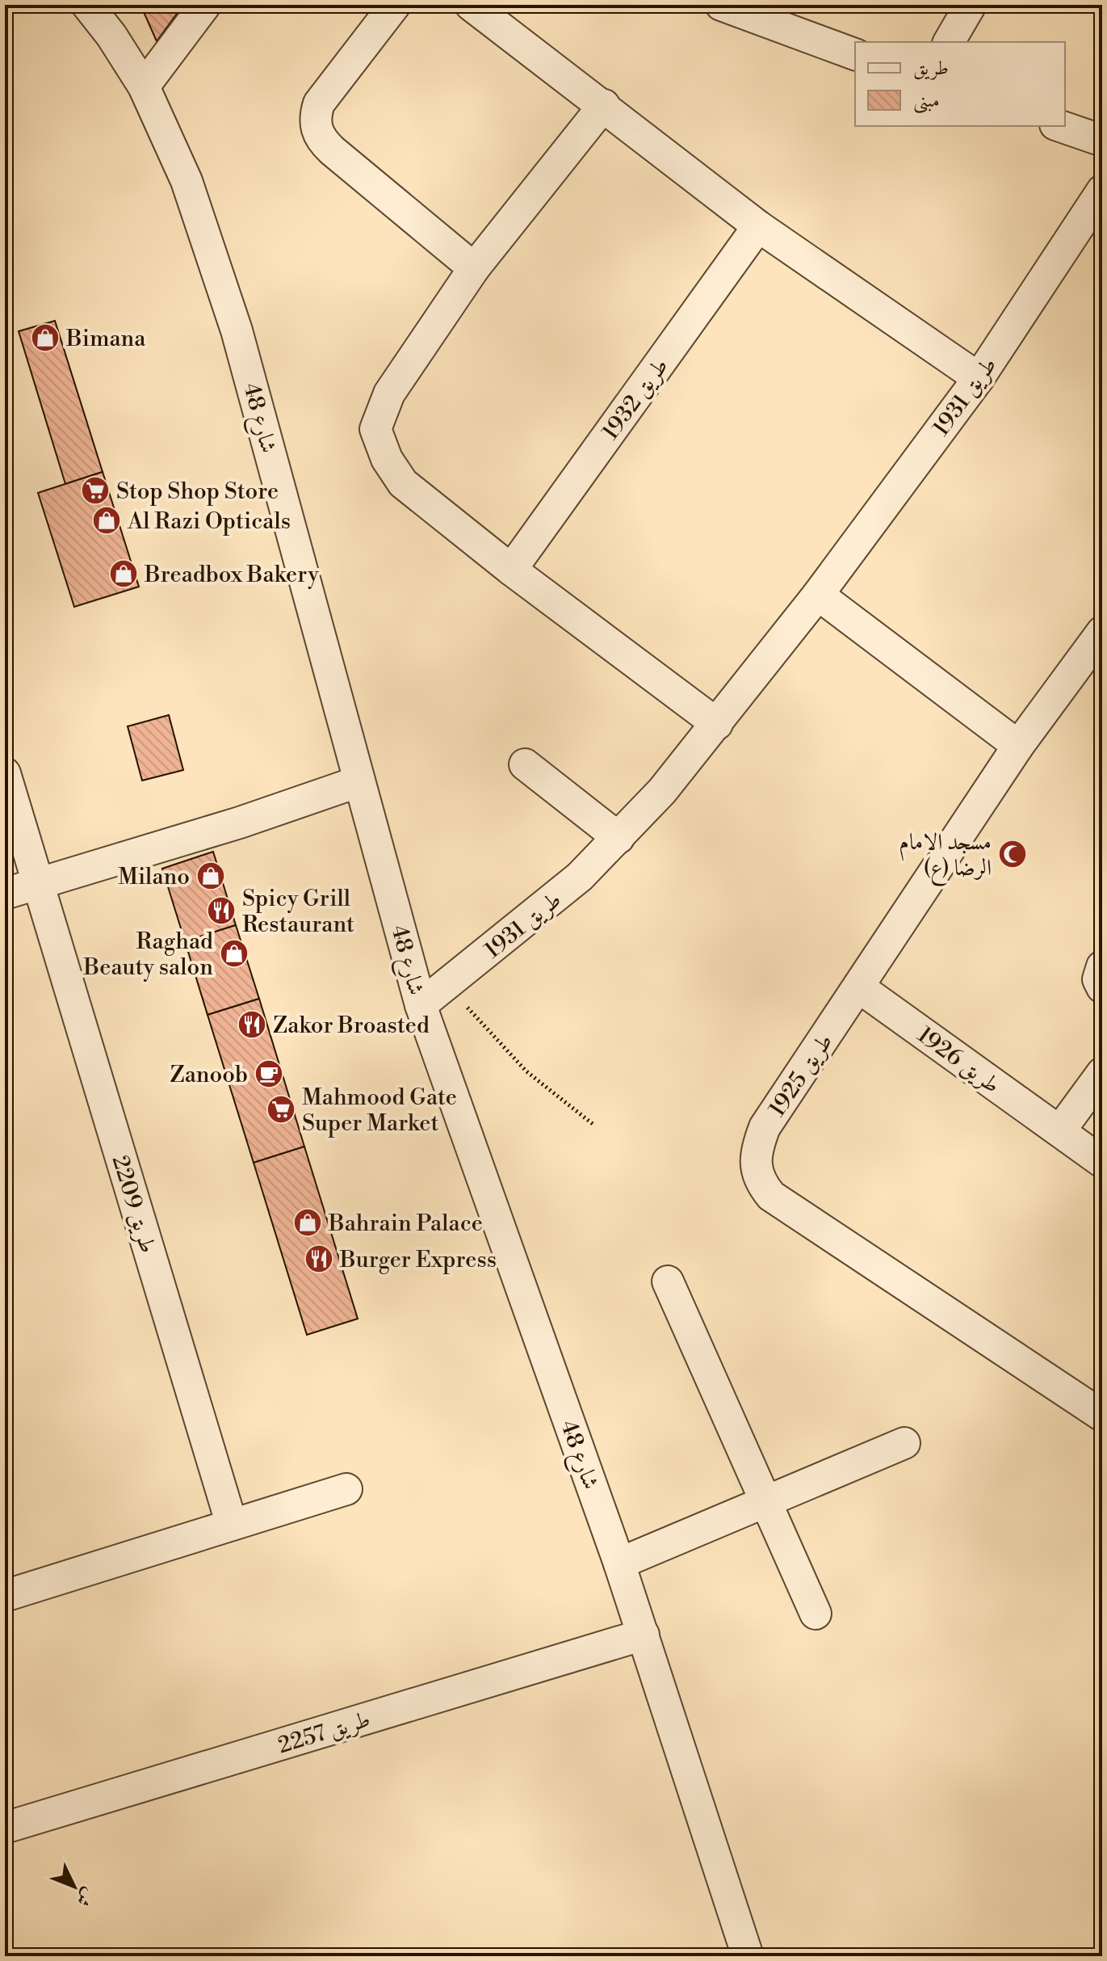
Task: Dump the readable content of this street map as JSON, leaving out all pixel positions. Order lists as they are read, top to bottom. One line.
{"streets":{"street":["طريق 1931","طريق 1932","شارع 48","طريق 1926","طريق 1925","طريق 2209","طريق 2257"]},"crossings":[["طريق 1931","شارع 48"],["شارع 48","طريق 2257"],["طريق 1926","طريق 1925"]],"places":{"shop":["Bimana","Al Razi Opticals","Breadbox Bakery","Milano","Raghad Beauty salon","Bahrain Palace"],"supermarket":["Stop Shop Store","Mahmood Gate Super Market"],"mosque":["مسجد الإمام الرضا (ع)"],"restaurant":["Spicy Grill Restaurant","Zakor Broasted","Burger Express"],"cafe":["Zanoob"]},"legend":["طريق","مبنى"],"north":"bottom right"}
